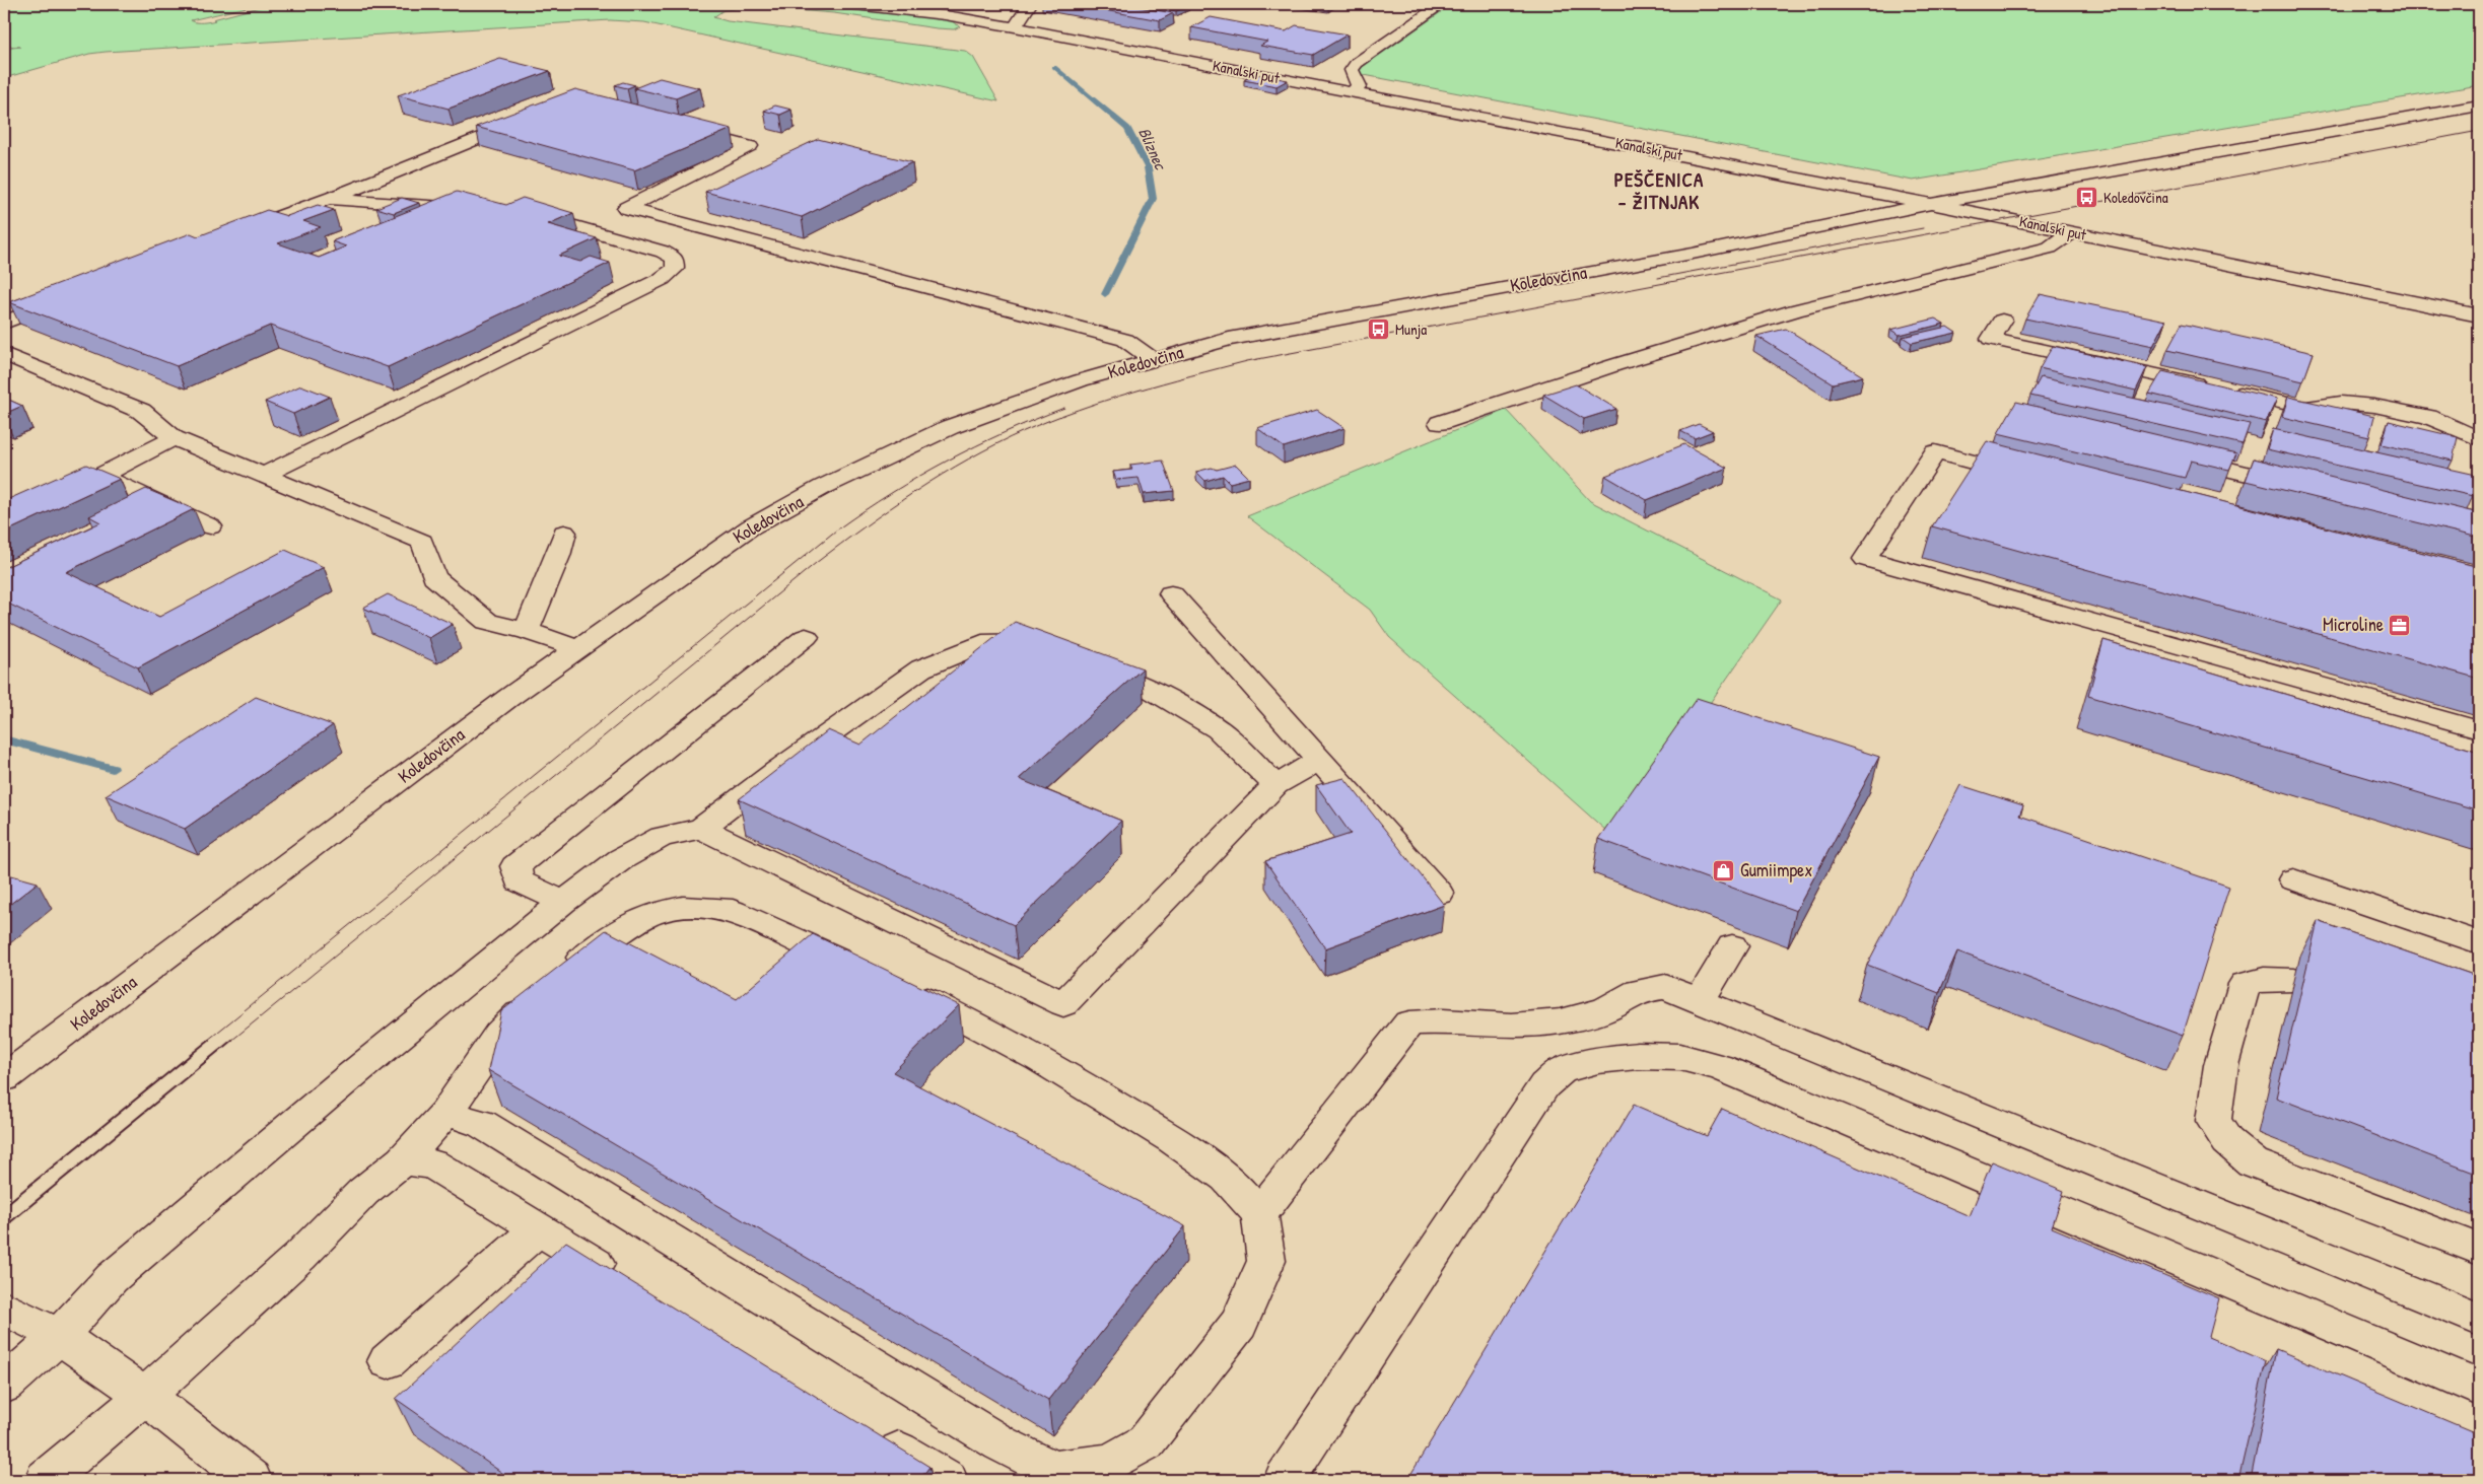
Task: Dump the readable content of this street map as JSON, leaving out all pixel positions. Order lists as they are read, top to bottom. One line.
{"streets":{"street":["Kanalski put","Koledovčina"]},"crossings":[["Kanalski put","Koledovčina"]],"districts":["PEŠČENICA - ŽITNJAK"],"water":["Bliznec"],"places":{"bus stop":["Koledovčina","Munja"],"office":["Microline"],"shop":["Gumiimpex"]}}
